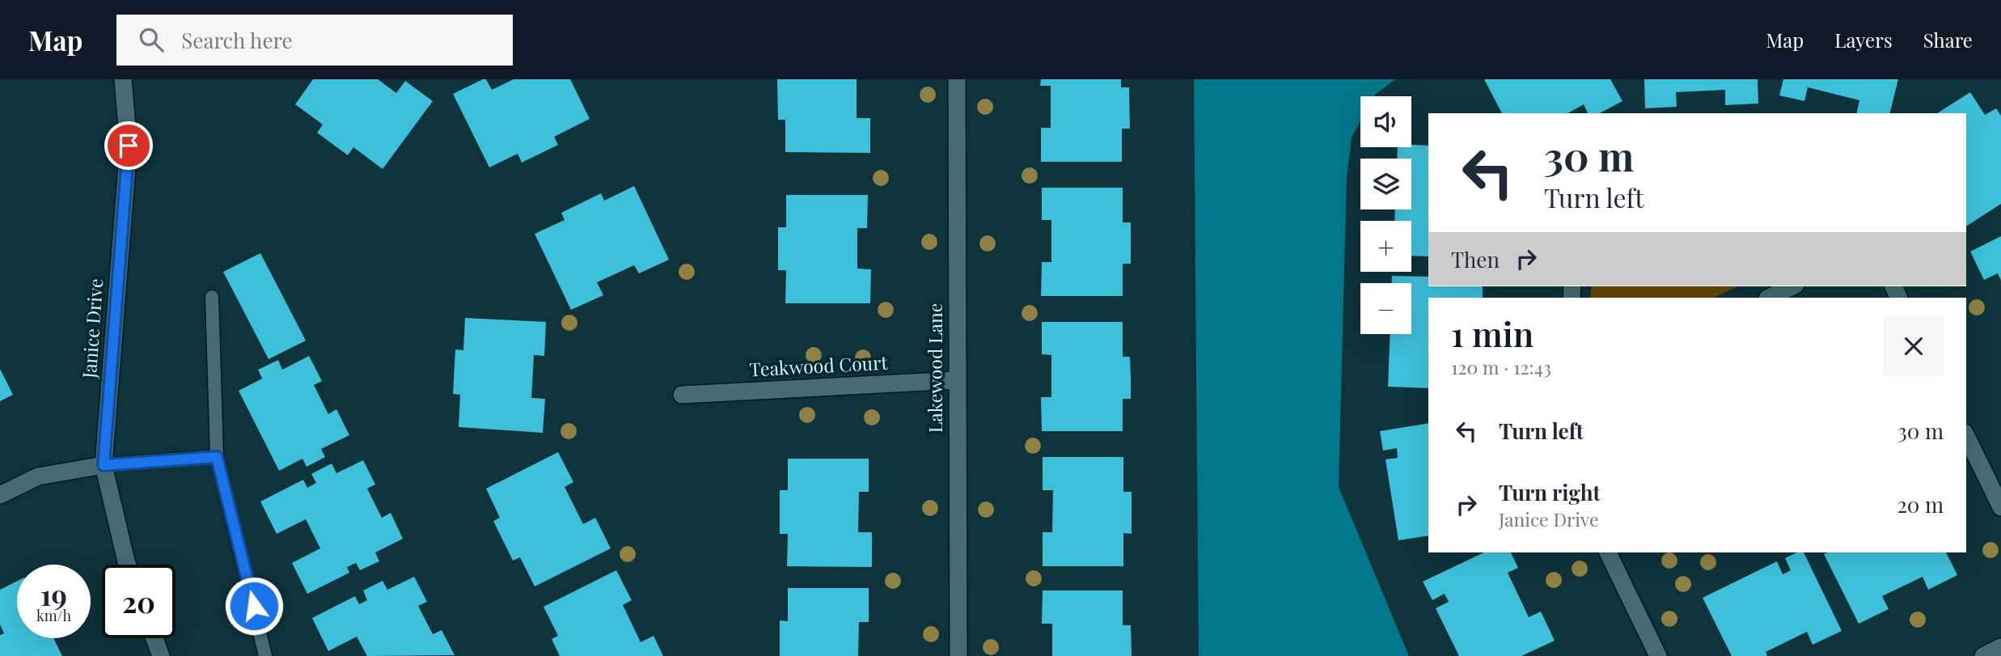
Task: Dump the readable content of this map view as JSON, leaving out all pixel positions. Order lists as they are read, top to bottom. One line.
{"streets":{"street":["Janice Drive","Teakwood Court","Lakewood Lane"]},"crossings":[["Teakwood Court","Lakewood Lane"]],"page":{"header":"Map","search":"Search here","nav":["Map","Layers","Share"],"map_buttons":["+","−"],"turn":["30 m","Turn left"],"then":"Then","heading":["1 min","120 m · 12:43"],"list":[{"name":"Turn left","value":"30 m"},{"name":"Turn right","note":"Janice Drive","value":"20 m"}],"speed":"19 km/h","limit":"20"}}
